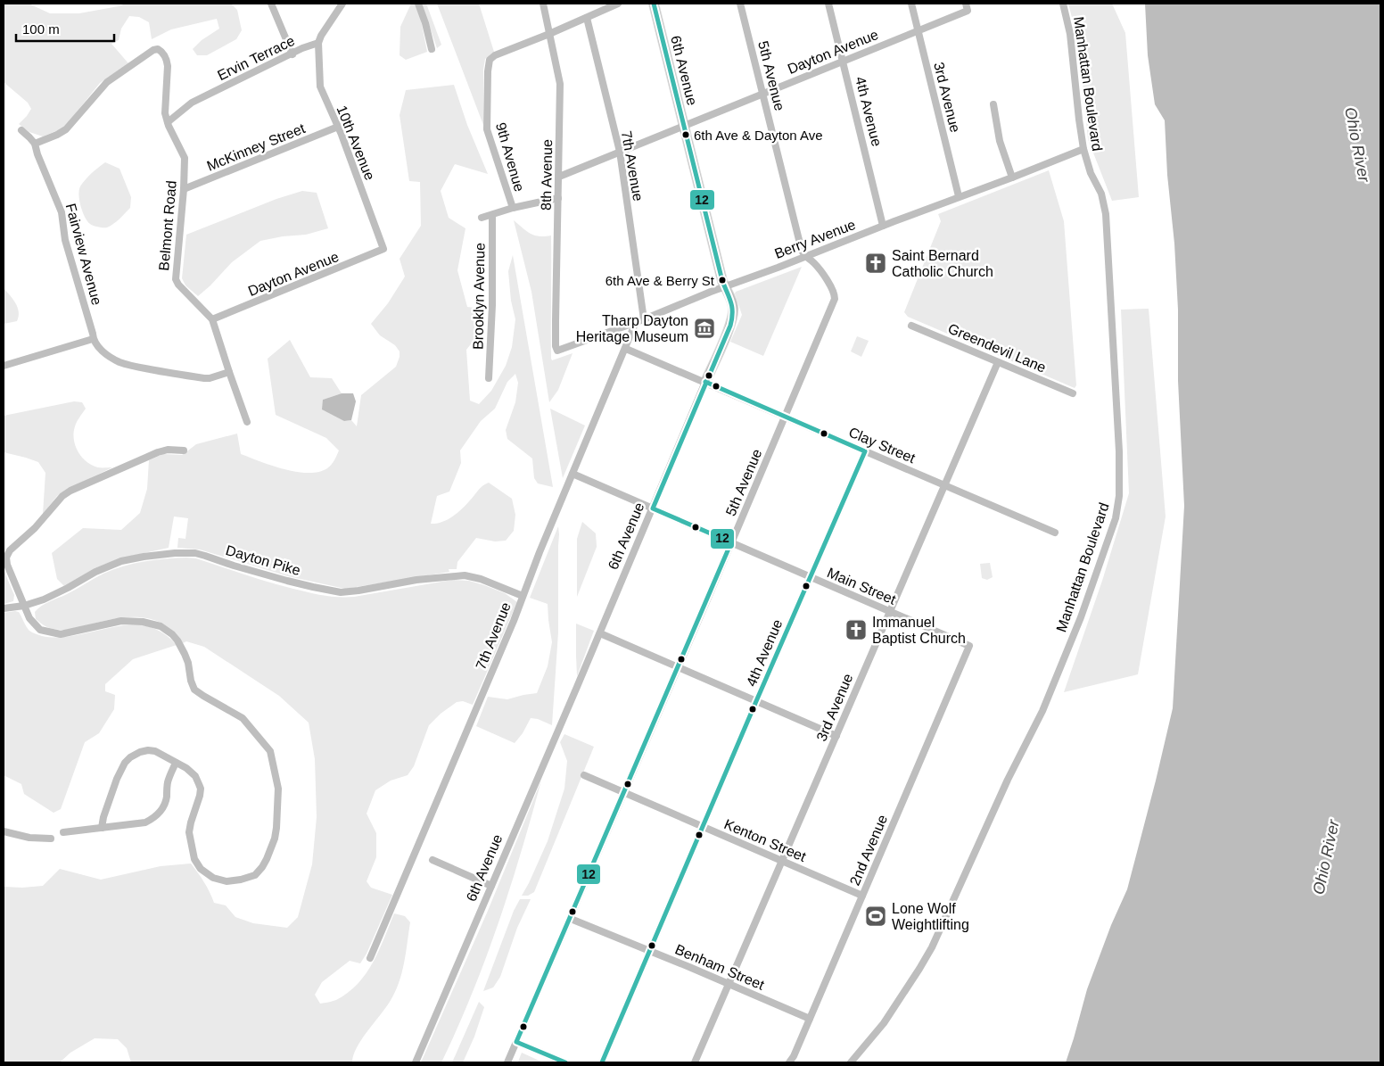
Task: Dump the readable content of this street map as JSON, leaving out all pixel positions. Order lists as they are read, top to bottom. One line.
{"streets":{"main road":["6th Avenue"],"street":["Dayton Avenue","Ervin Terrace","5th Avenue","Manhattan Boulevard","3rd Avenue","4th Avenue","10th Avenue","McKinney Street","9th Avenue","7th Avenue","8th Avenue","Belmont Road","Berry Avenue","Fairview Avenue","Brooklyn Avenue","Greendevil Lane","Clay Street","Dayton Pike","Main Street","Kenton Street","2nd Avenue","Benham Street"]},"crossings":[["Dayton Avenue","6th Avenue"],["Dayton Avenue","5th Avenue"],["Dayton Avenue","3rd Avenue"],["Dayton Avenue","4th Avenue"],["Dayton Avenue","10th Avenue"],["Dayton Avenue","7th Avenue"],["Dayton Avenue","8th Avenue"],["Dayton Avenue","Belmont Road"],["Ervin Terrace","10th Avenue"],["Ervin Terrace","Belmont Road"],["6th Avenue","Berry Avenue"],["6th Avenue","Clay Street"],["6th Avenue","Main Street"],["5th Avenue","Berry Avenue"],["5th Avenue","Clay Street"],["5th Avenue","Main Street"],["5th Avenue","Kenton Street"],["5th Avenue","Benham Street"],["Manhattan Boulevard","Berry Avenue"],["3rd Avenue","Berry Avenue"],["3rd Avenue","Greendevil Lane"],["3rd Avenue","Clay Street"],["3rd Avenue","Main Street"],["3rd Avenue","Kenton Street"],["3rd Avenue","Benham Street"],["4th Avenue","Berry Avenue"],["4th Avenue","Clay Street"],["4th Avenue","Main Street"],["4th Avenue","Kenton Street"],["4th Avenue","Benham Street"],["10th Avenue","McKinney Street"],["McKinney Street","Belmont Road"],["9th Avenue","8th Avenue"],["7th Avenue","Berry Avenue"],["7th Avenue","Clay Street"],["7th Avenue","Dayton Pike"],["7th Avenue","Main Street"],["8th Avenue","Berry Avenue"],["Belmont Road","Fairview Avenue"],["Main Street","2nd Avenue"],["Kenton Street","2nd Avenue"],["2nd Avenue","Benham Street"]],"water":["Ohio River"],"places":{"other":["6th Ave & Dayton Ave","6th Ave & Berry St"],"church":["Saint Bernard Catholic Church","Immanuel Baptist Church"],"museum":["Tharp Dayton Heritage Museum"],"sports":["Lone Wolf Weightlifting"]},"lines":["transit line 12"],"scale_bar":"100 m"}
